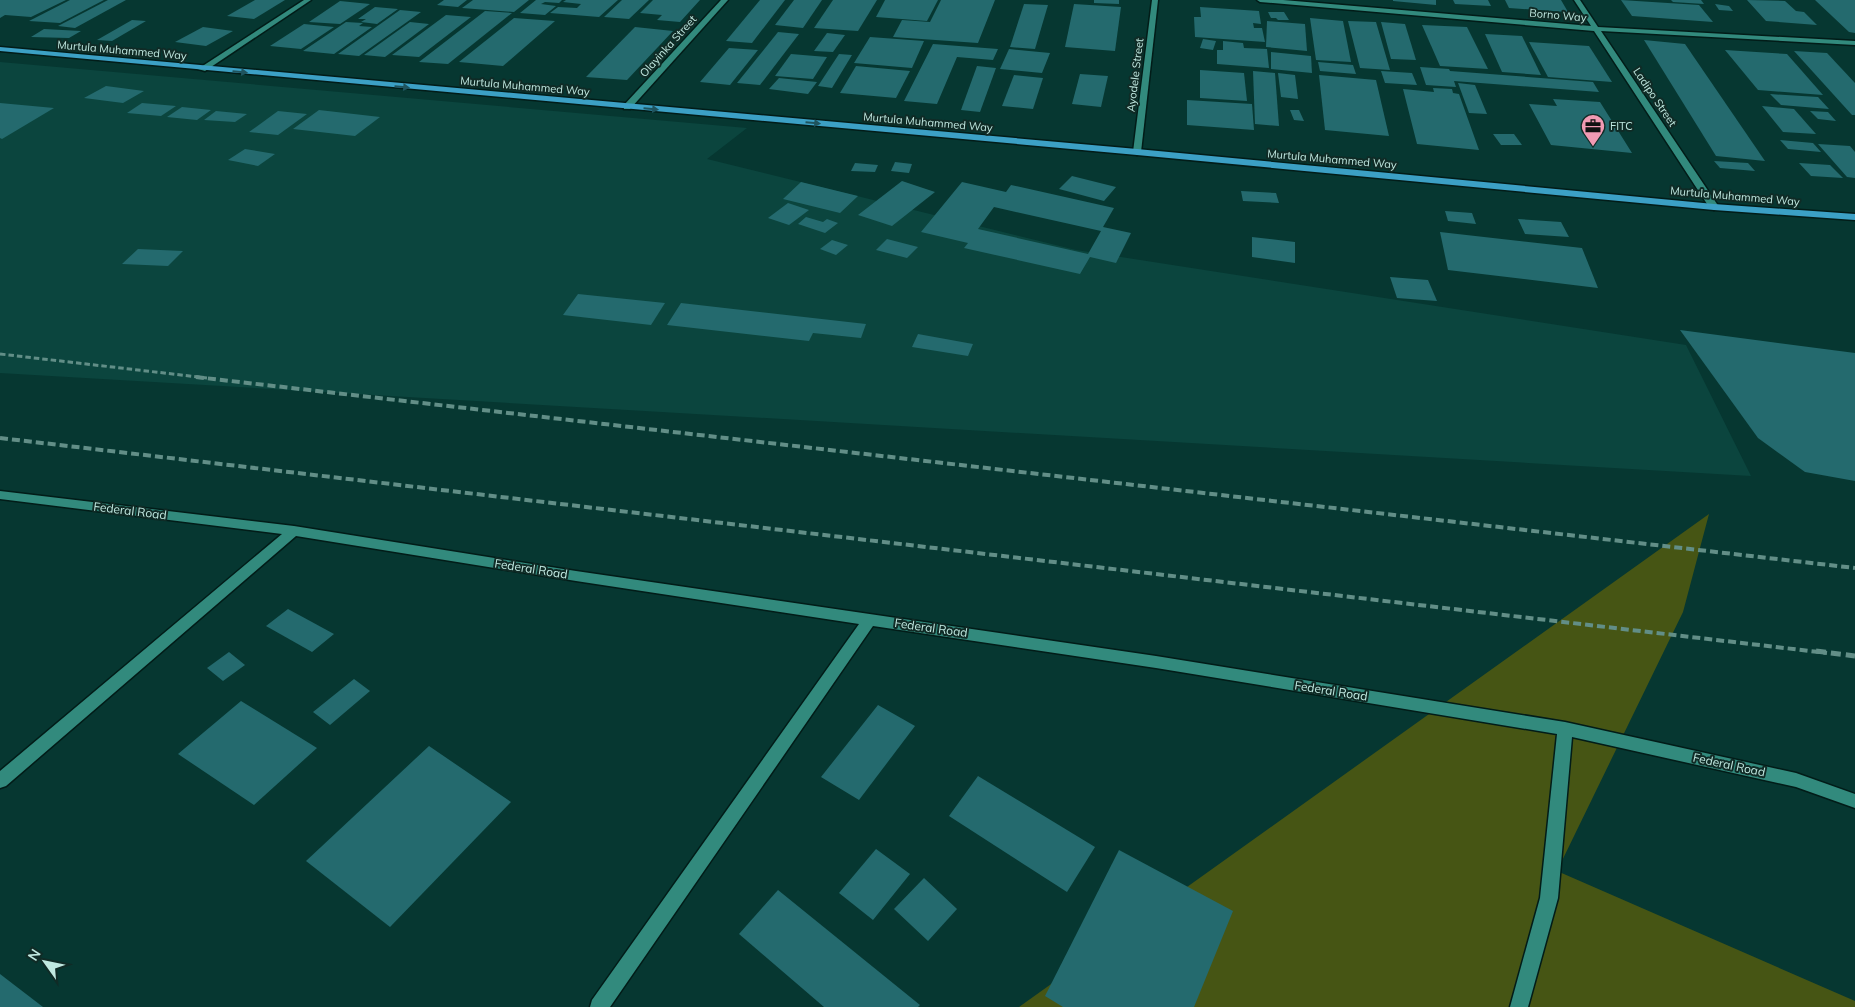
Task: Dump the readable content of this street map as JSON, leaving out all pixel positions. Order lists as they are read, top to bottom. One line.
{"streets":{"main road":["Murtula Muhammed Way"],"street":["Borno Way","Olayinka Street","Ayodele Street","Ladipo Street","Federal Road"]},"crossings":[["Borno Way","Ladipo Street"],["Olayinka Street","Murtula Muhammed Way"],["Murtula Muhammed Way","Ayodele Street"],["Murtula Muhammed Way","Ladipo Street"]],"one_way":["Murtula Muhammed Way"],"places":{"office":["FITC"]},"north":"top left"}
